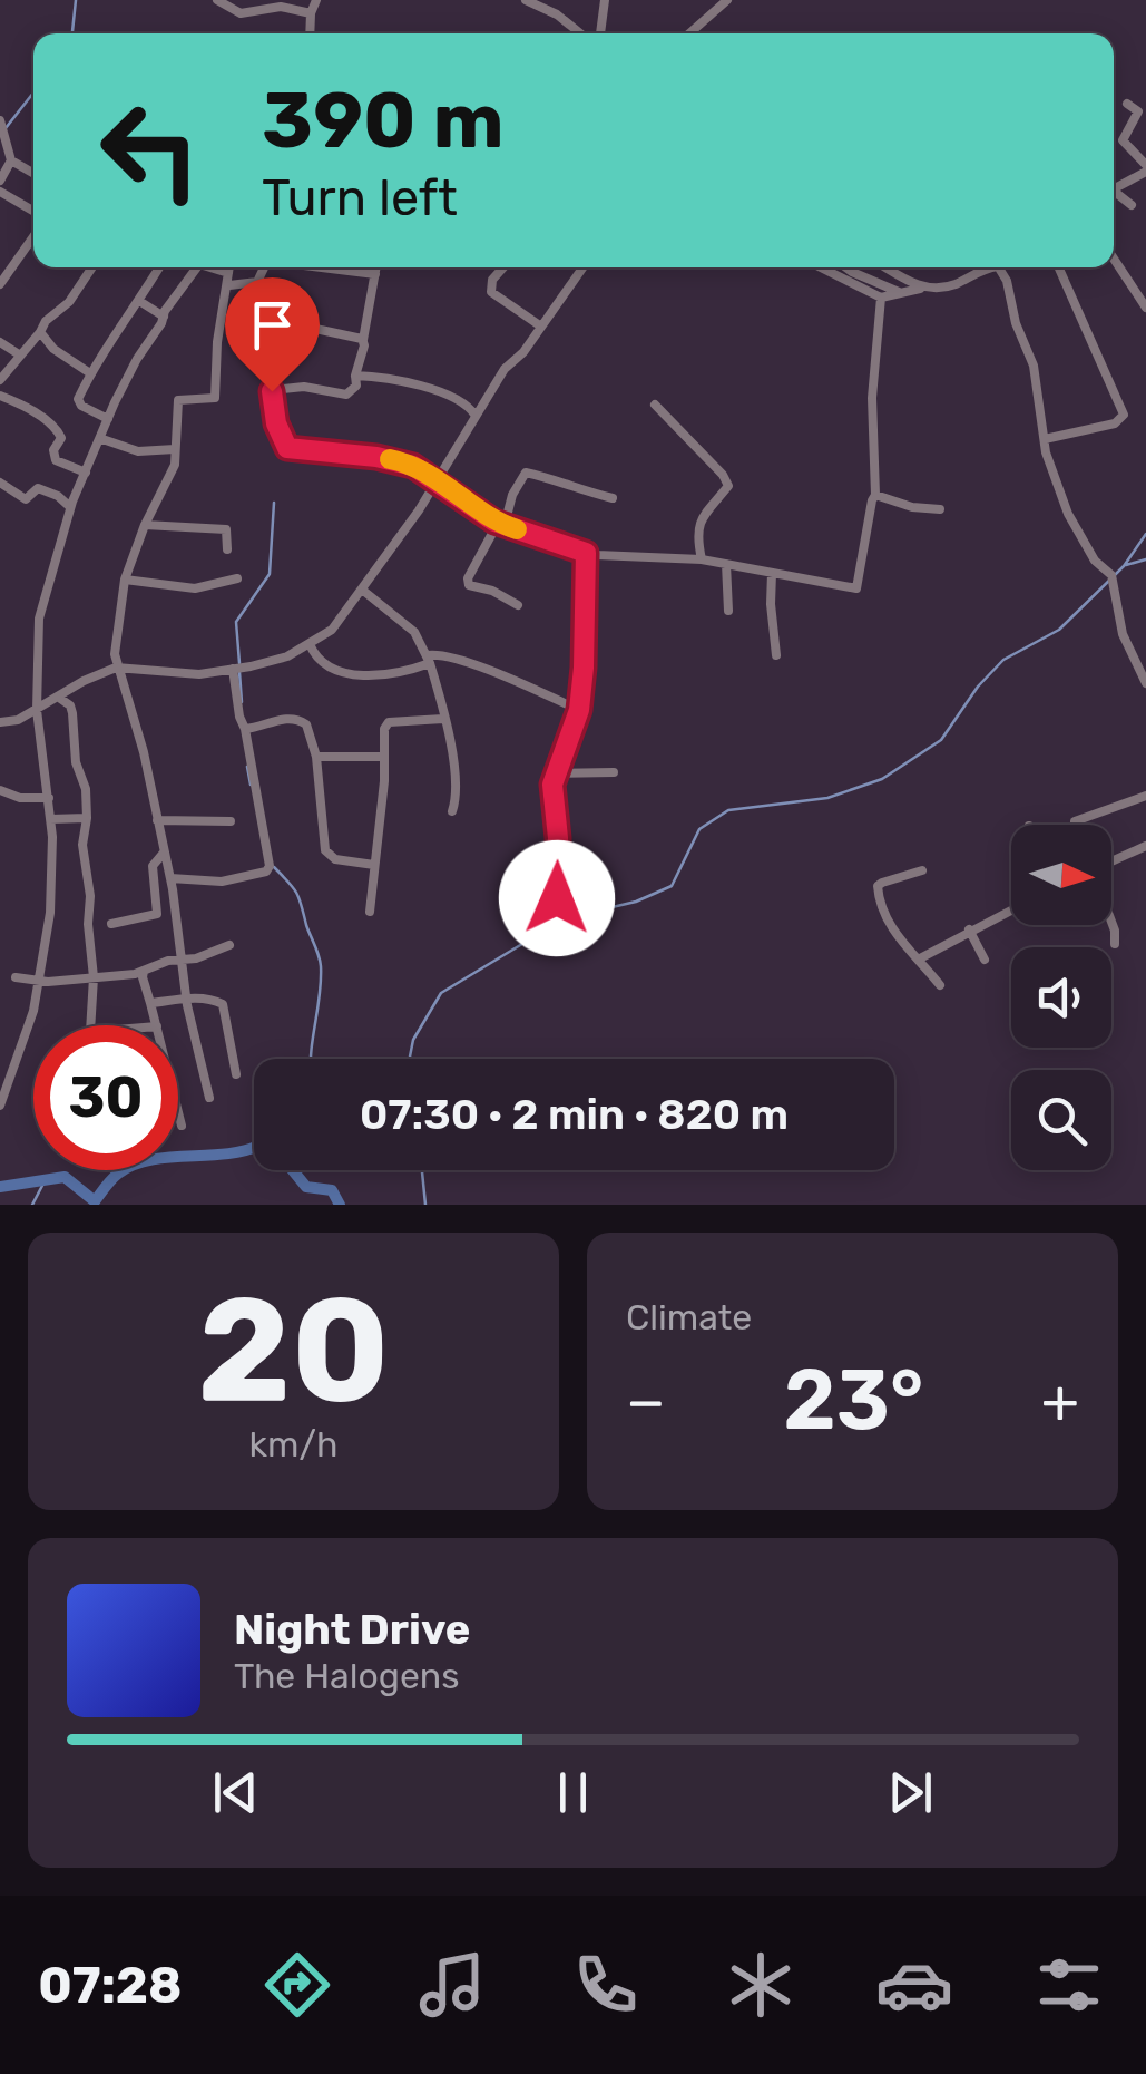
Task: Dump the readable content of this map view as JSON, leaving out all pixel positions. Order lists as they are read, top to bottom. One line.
{"north":"right","page":{"turn":["390 m","Turn left"],"limit":"30","trip":"07:30 · 2 min · 820 m","tile":[["20","km/h"],"Climate"],"heat":["−","23°","+"],"song":["Night Drive","The Halogens"],"tabs":"07:28"}}
